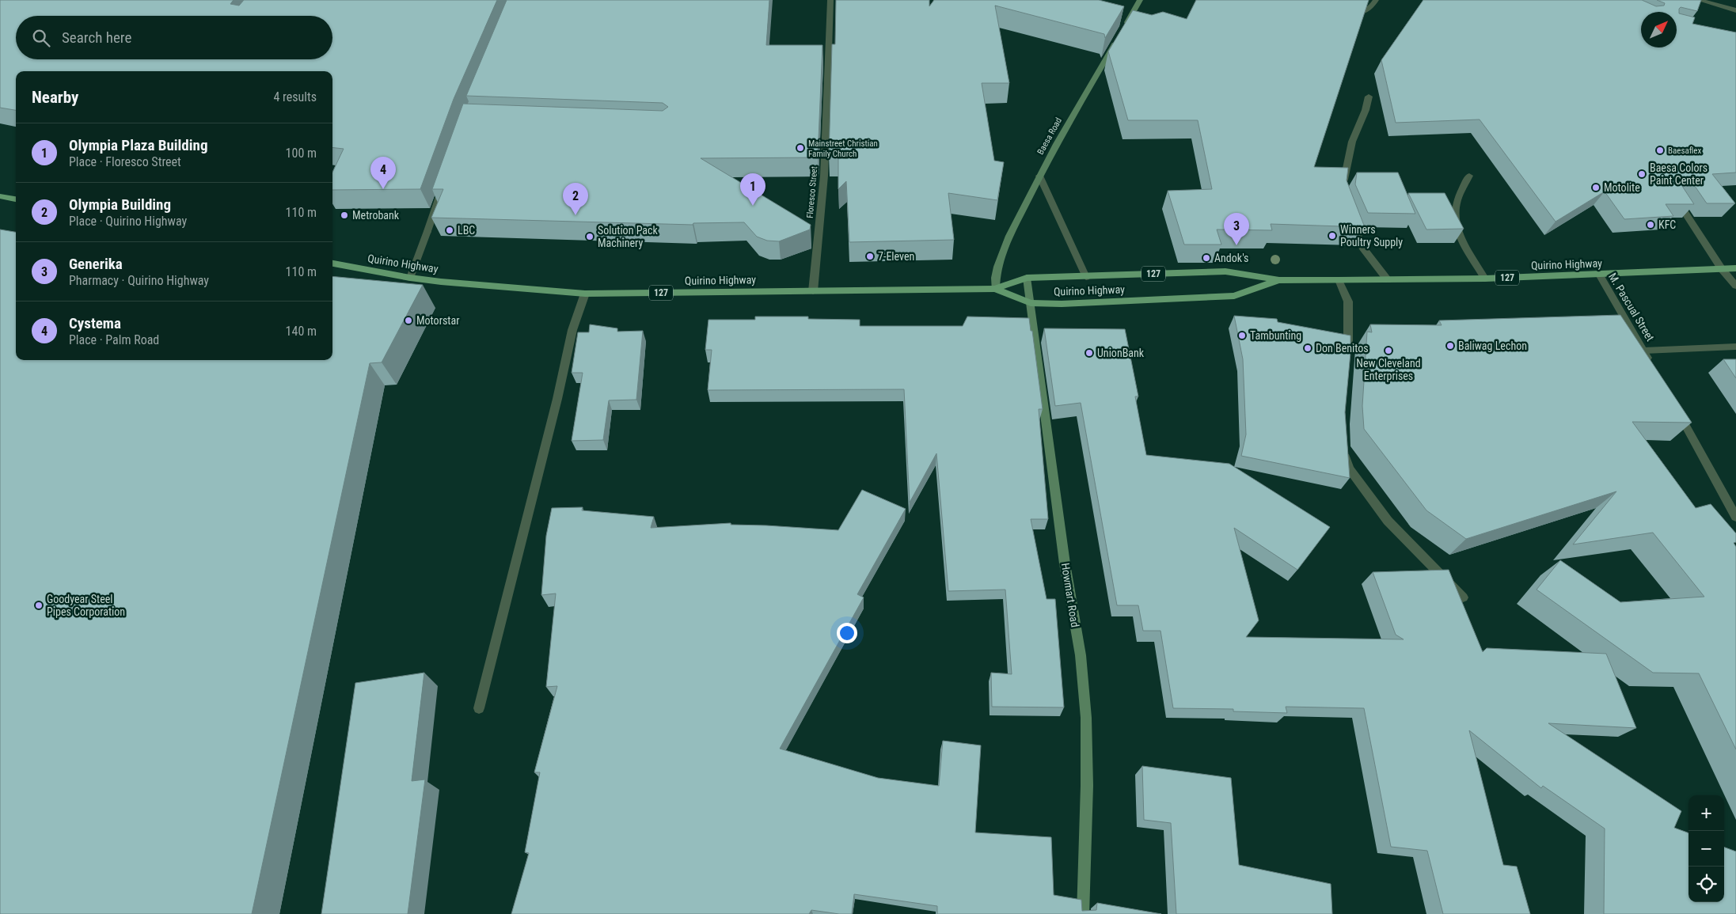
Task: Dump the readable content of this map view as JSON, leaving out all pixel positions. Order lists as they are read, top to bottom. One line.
{"streets":{"main road":["Quirino Highway","127"],"street":["Baesa Road","Floresco Street","M. Pascual Street","Howmart Road"]},"crossings":[["Baesa Road","Quirino Highway"],["Floresco Street","Quirino Highway"],["Quirino Highway","M. Pascual Street"],["Quirino Highway","Howmart Road"]],"places":["Mainstreet Christian Family Church","Baesaflex","Baesa Colors Paint Center","Motolite","Metrobank","KFC","LBC","Winners Poultry Supply","Solution Pack Machinery","7-Eleven","Andok's","Motorstar","Tambunting","Baliwag Lechon","Don Benitos","New Cleveland Enterprises","UnionBank","Goodyear Steel Pipes Corporation"],"north":"top right","page":{"search":"Search here","heading":["Nearby","4 results"],"list":[{"mark":"1","name":"Olympia Plaza Building","note":"Place · Floresco Street","value":"100 m"},{"mark":"2","name":"Olympia Building","note":"Place · Quirino Highway","value":"110 m"},{"mark":"3","name":"Generika","note":"Pharmacy · Quirino Highway","value":"110 m"},{"mark":"4","name":"Cystema","note":"Place · Palm Road","value":"140 m"}],"pins":["4","1","2","3"],"map_buttons":["+","−"]}}
